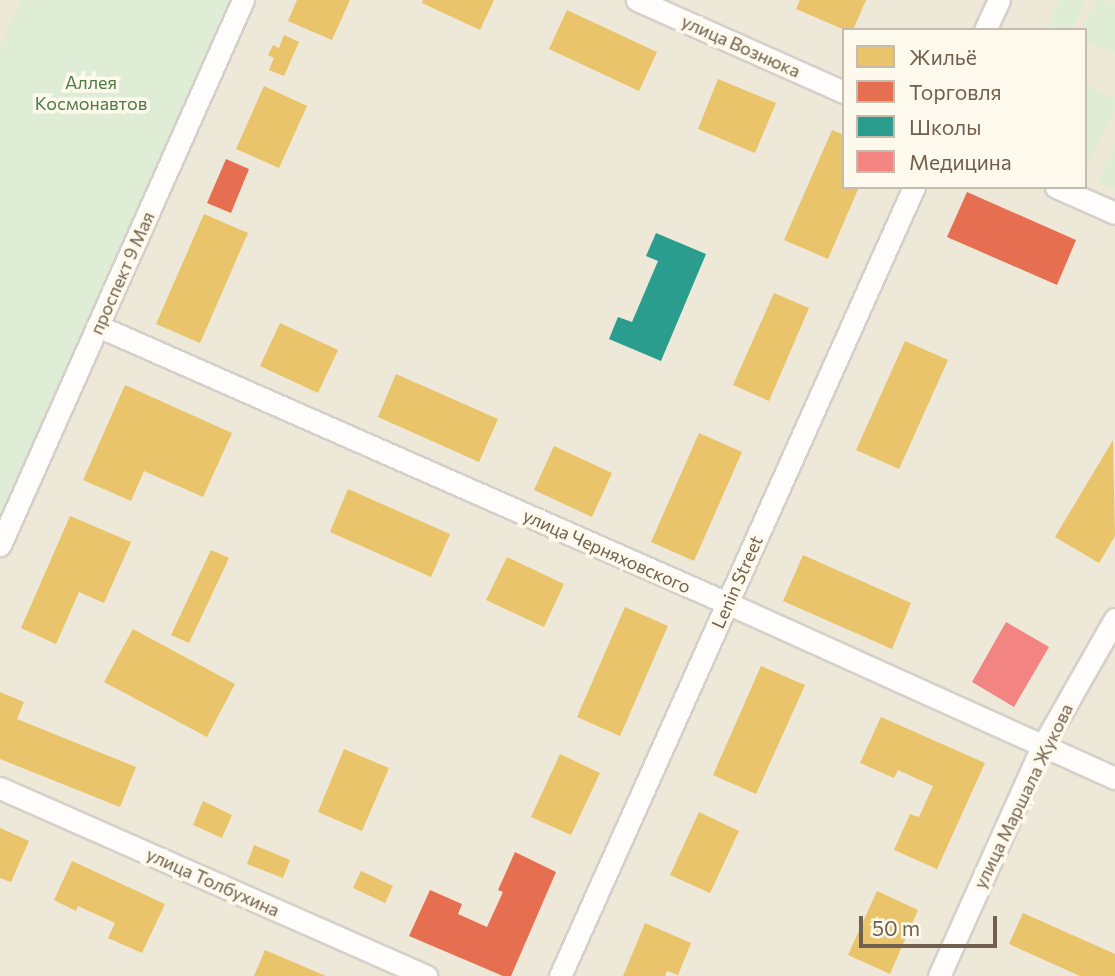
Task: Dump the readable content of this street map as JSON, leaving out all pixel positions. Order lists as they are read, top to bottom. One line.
{"streets":{"street":["улица Вознюка","проспект 9 Мая","улица Черняховского","Lenin Street","улица Маршала Жукова","улица Толбухина"]},"crossings":[["проспект 9 Мая","улица Черняховского"],["улица Черняховского","Lenin Street"],["улица Черняховского","улица Маршала Жукова"]],"parks":["Аллея Космонавтов"],"legend":["Жильё","Торговля","Школы","Медицина"],"scale_bar":"50 m"}
